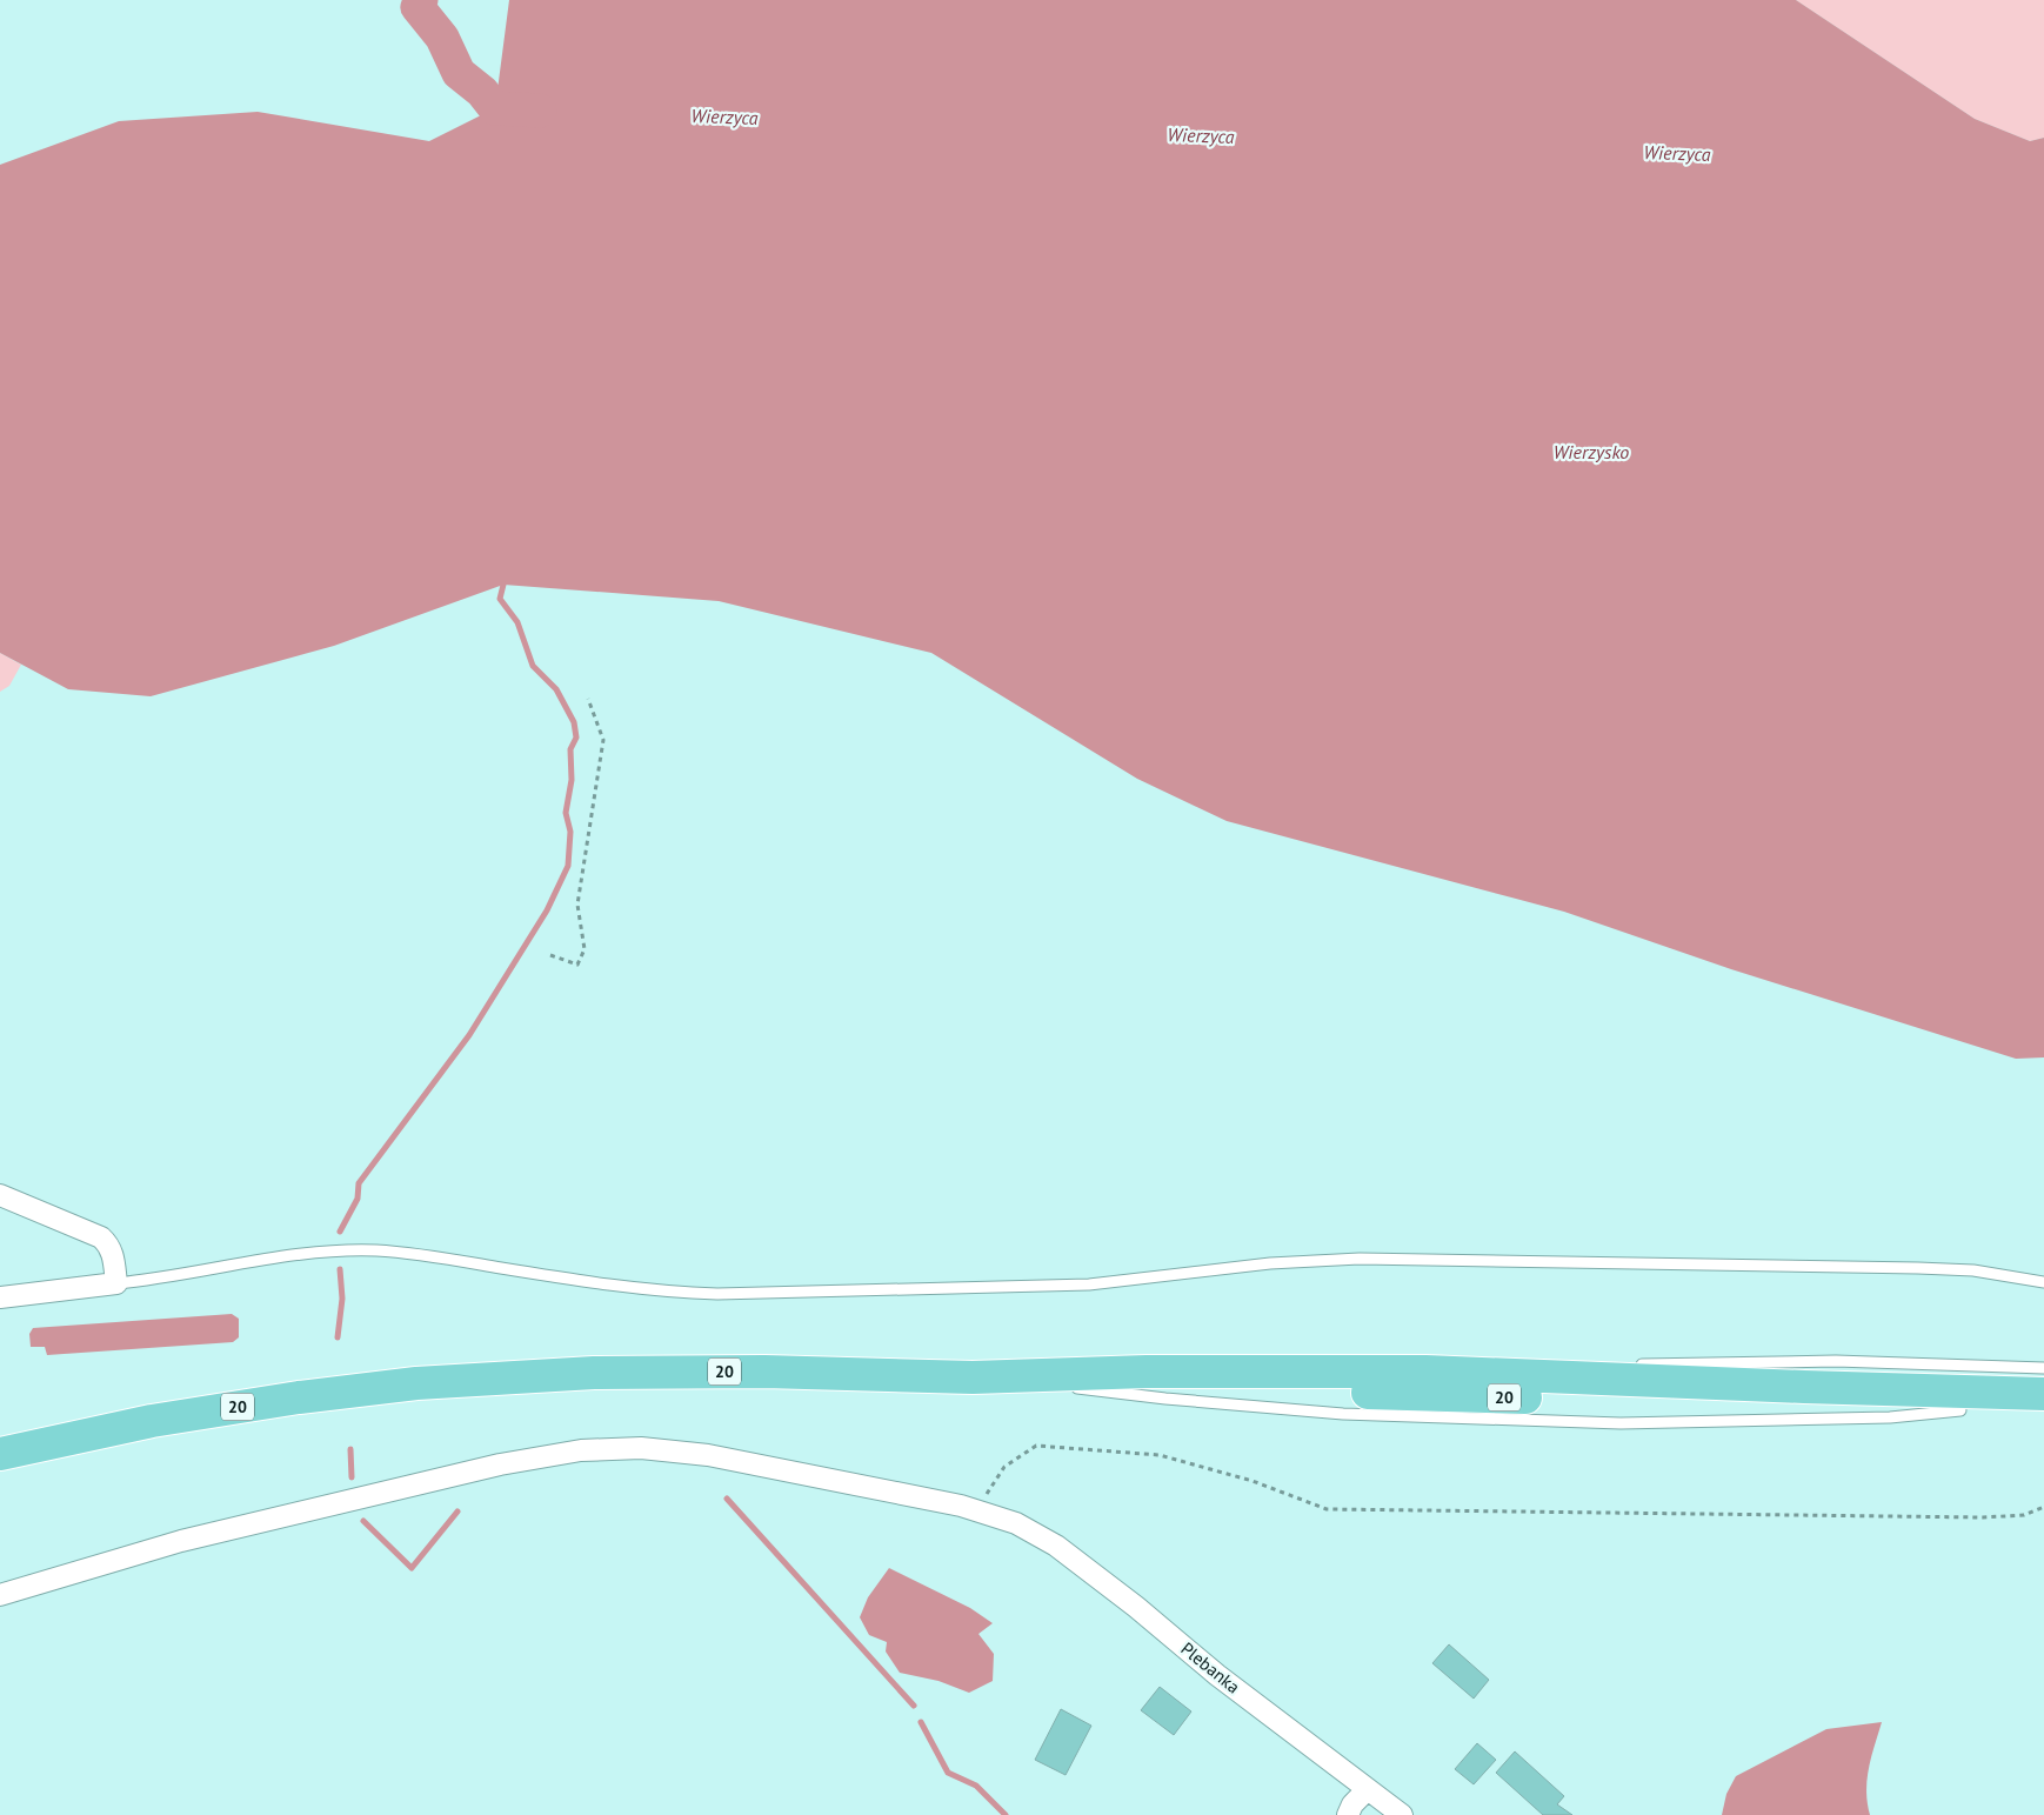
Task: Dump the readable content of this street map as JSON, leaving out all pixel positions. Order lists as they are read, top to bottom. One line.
{"streets":{"main road":["20"],"street":["Plebanka"]},"water":["Wierzyca","Wierzysko"]}
